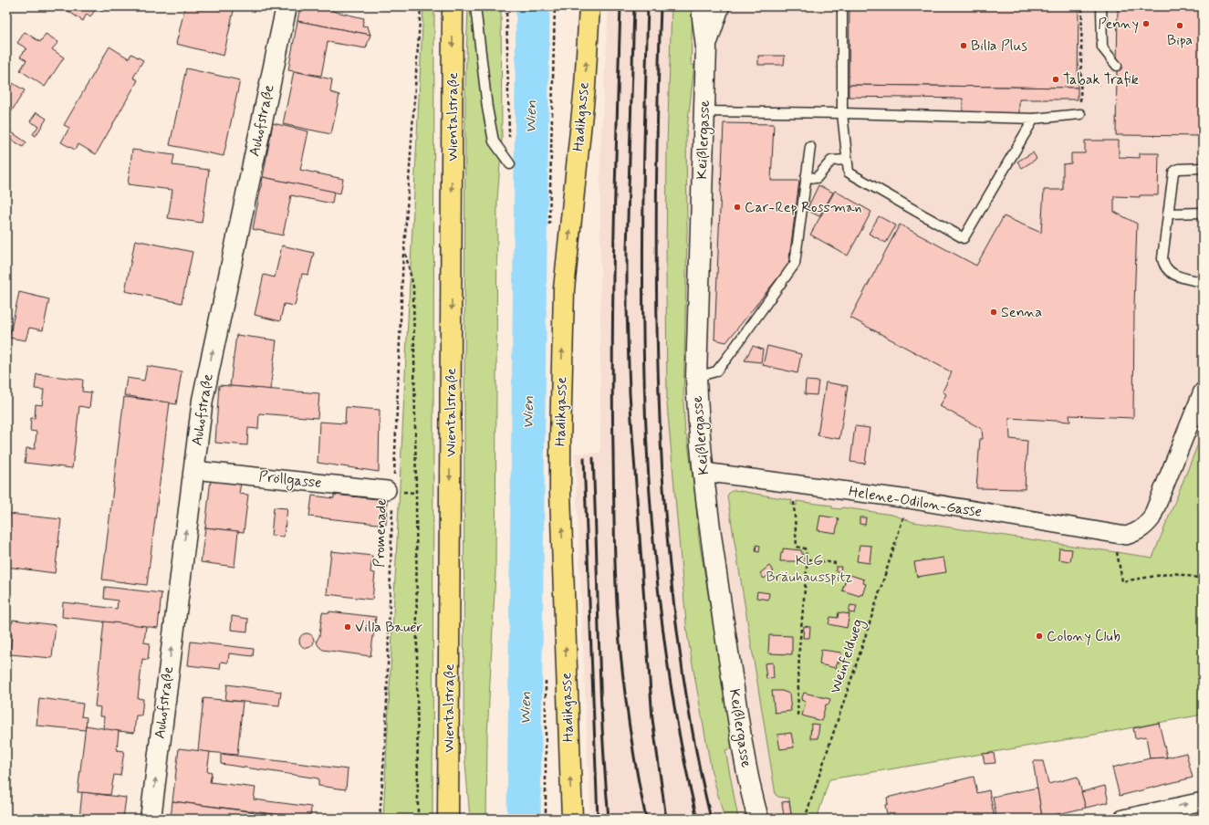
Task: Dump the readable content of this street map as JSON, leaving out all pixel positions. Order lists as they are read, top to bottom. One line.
{"streets":{"main road":["Wientalstraße","Hadikgasse"],"street":["Auhofstraße","Keißlergasse","Pröllgasse","Helene-Odilon-Gasse"],"path":["Promenade","Weinfeldweg"]},"crossings":[["Auhofstraße","Pröllgasse"],["Keißlergasse","Helene-Odilon-Gasse"],["Pröllgasse","Promenade"],["Helene-Odilon-Gasse","Weinfeldweg"]],"one_way":["Wientalstraße","Hadikgasse","Auhofstraße"],"water":["Wien"],"parks":["KLG Bräuhausspitz"],"places":["Penny","Bipa","Billa Plus","Tabak Trafik","Car-Rep Rossman","Senna","Villa Bauer","Colony Club"]}
